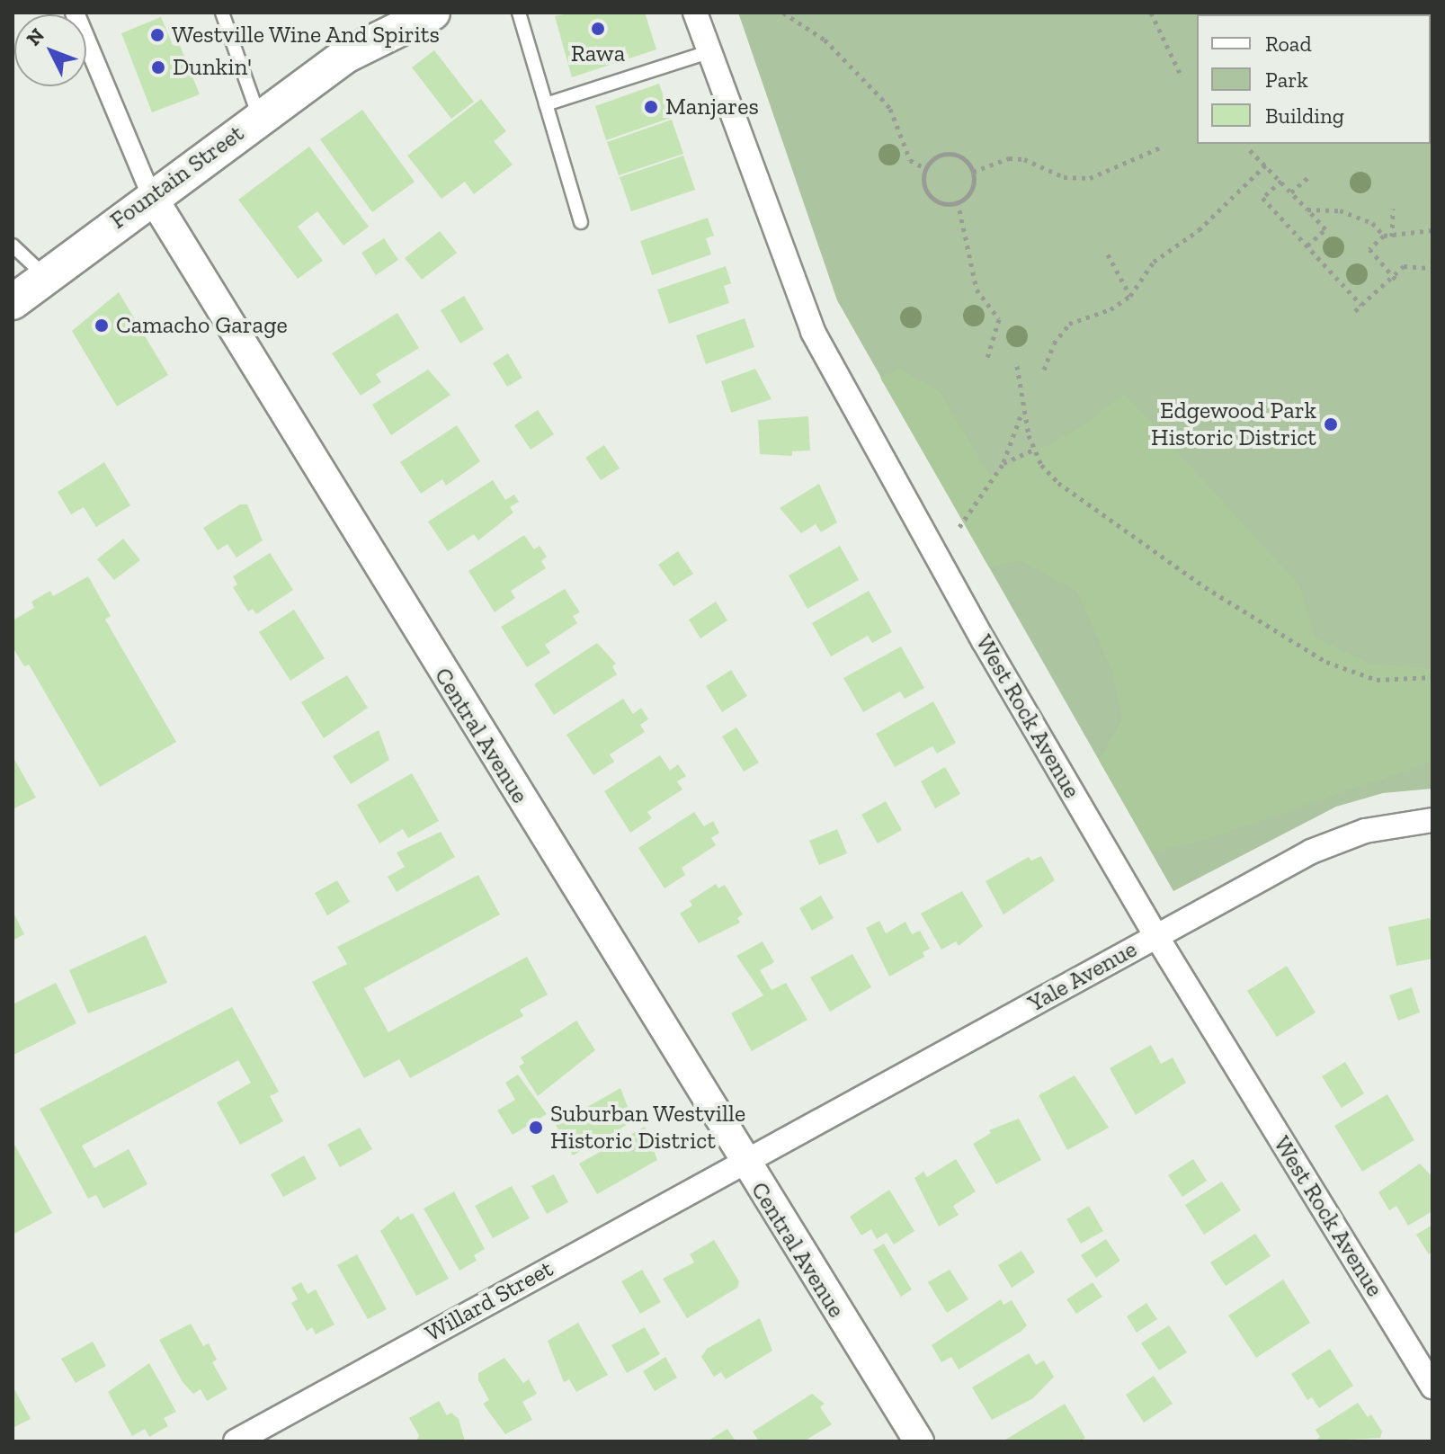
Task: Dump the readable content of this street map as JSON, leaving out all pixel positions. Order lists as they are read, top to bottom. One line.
{"streets":{"main road":["Fountain Street"],"street":["West Rock Avenue","Central Avenue","Yale Avenue","Willard Street"]},"crossings":[["Fountain Street","Central Avenue"],["West Rock Avenue","Yale Avenue"],["Central Avenue","Yale Avenue"],["Central Avenue","Willard Street"],["Yale Avenue","Willard Street"]],"places":["Rawa","Westville Wine And Spirits","Dunkin'","Manjares","Camacho Garage","Edgewood Park Historic District","Suburban Westville Historic District"],"legend":["Road","Park","Building"],"north":"top left"}
